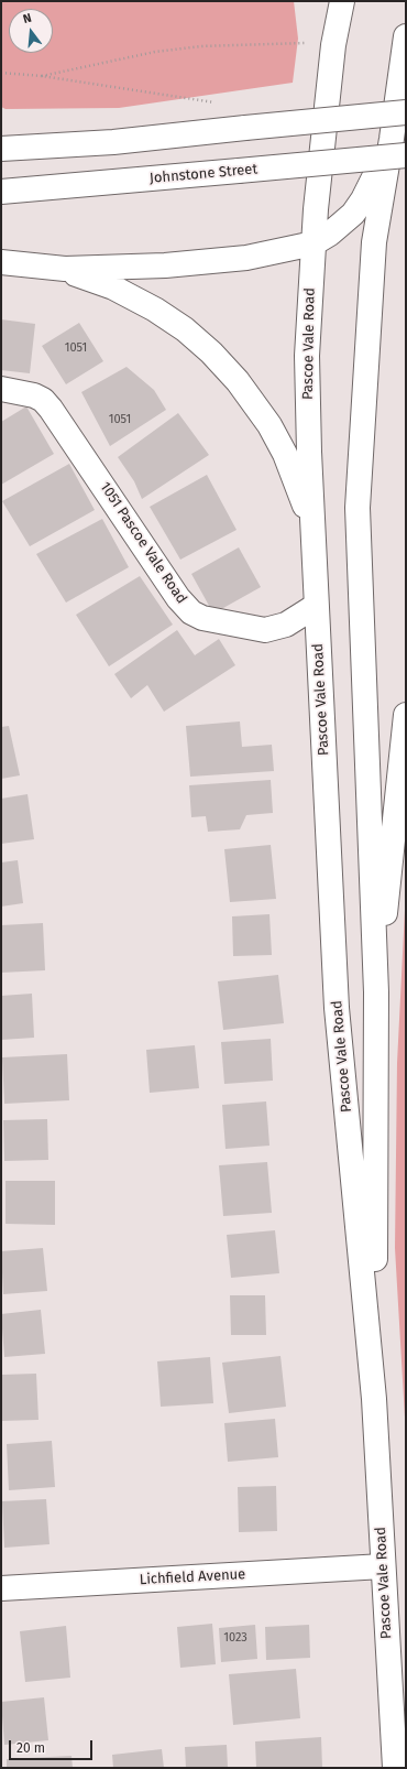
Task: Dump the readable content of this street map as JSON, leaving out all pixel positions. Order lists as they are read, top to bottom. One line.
{"streets":{"main road":["Johnstone Street","Pascoe Vale Road","1051 Pascoe Vale Road","Lichfield Avenue"]},"crossings":[["Johnstone Street","Pascoe Vale Road"],["Pascoe Vale Road","1051 Pascoe Vale Road"],["Pascoe Vale Road","Lichfield Avenue"]],"house_numbers":["1051","1051","1023"],"scale_bar":"20 m","north":"top"}
